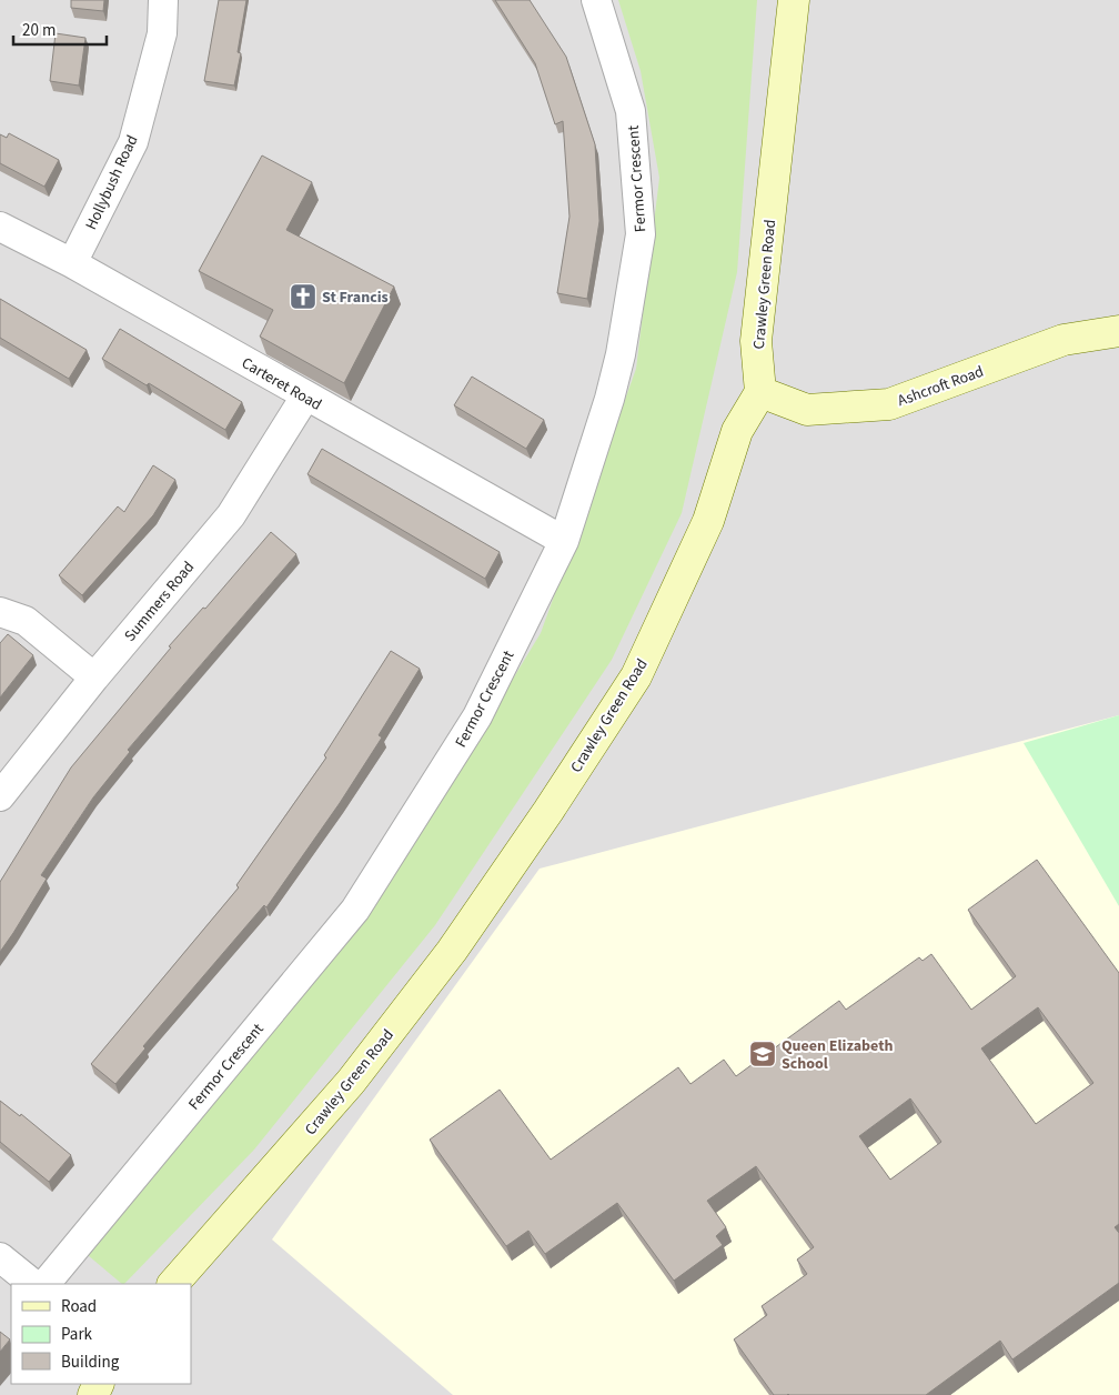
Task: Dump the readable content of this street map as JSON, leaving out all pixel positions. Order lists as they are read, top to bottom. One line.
{"streets":{"street":["Fermor Crescent","Hollybush Road","Crawley Green Road","Carteret Road","Ashcroft Road","Summers Road"]},"crossings":[["Fermor Crescent","Carteret Road"],["Hollybush Road","Carteret Road"],["Crawley Green Road","Ashcroft Road"],["Carteret Road","Summers Road"]],"places":{"church":["St Francis"],"school or university":["Queen Elizabeth School"]},"legend":["Road","Park","Building"],"scale_bar":"20 m"}
